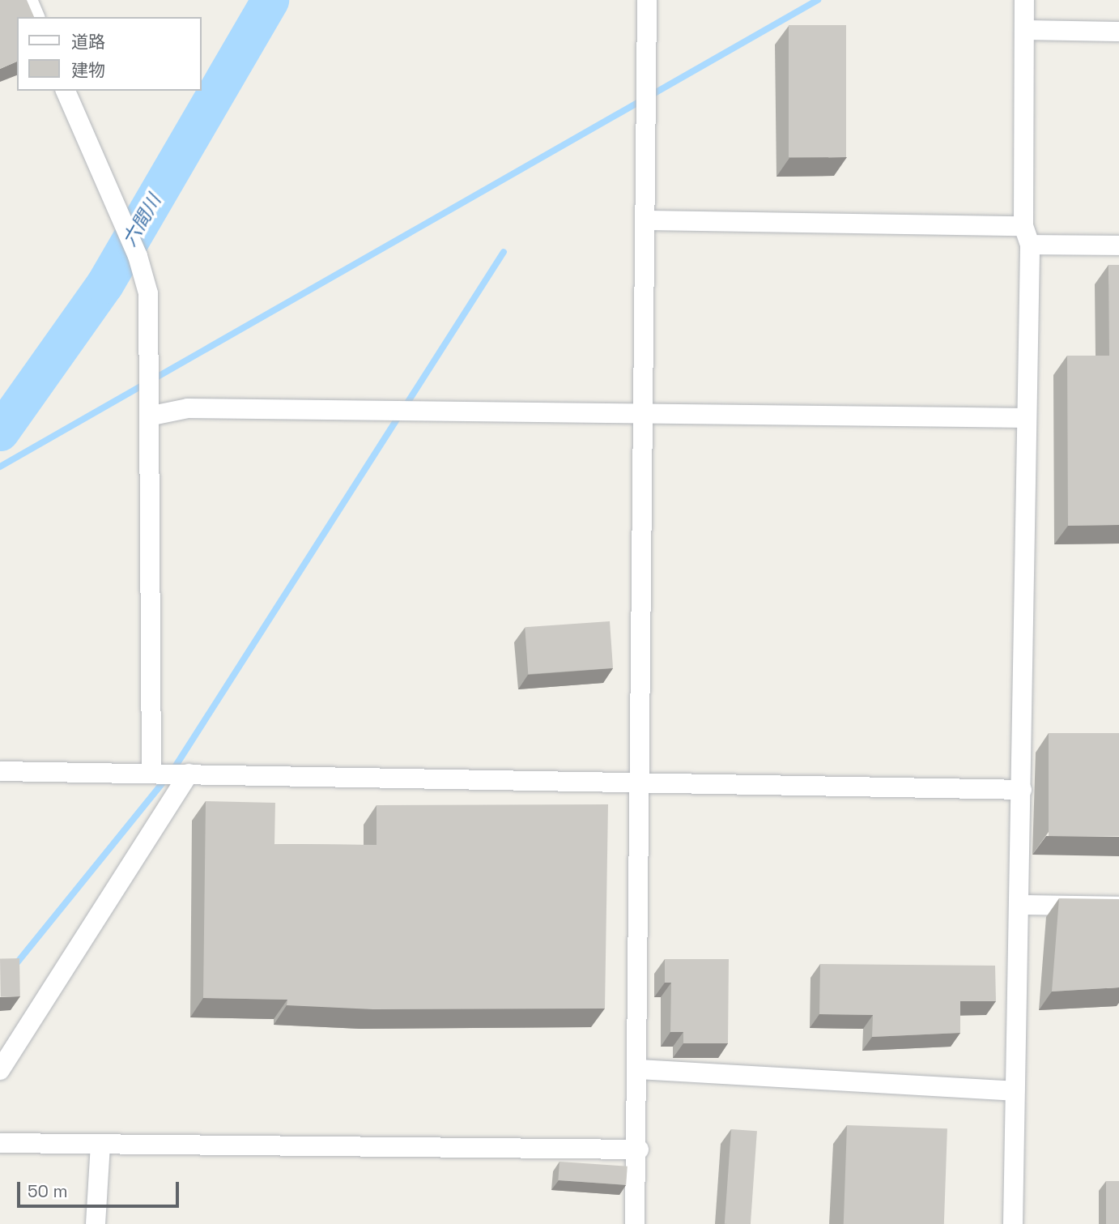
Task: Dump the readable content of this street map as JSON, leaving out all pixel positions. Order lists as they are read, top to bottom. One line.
{"water":["六間川"],"legend":["道路","建物"],"scale_bar":"50 m"}
